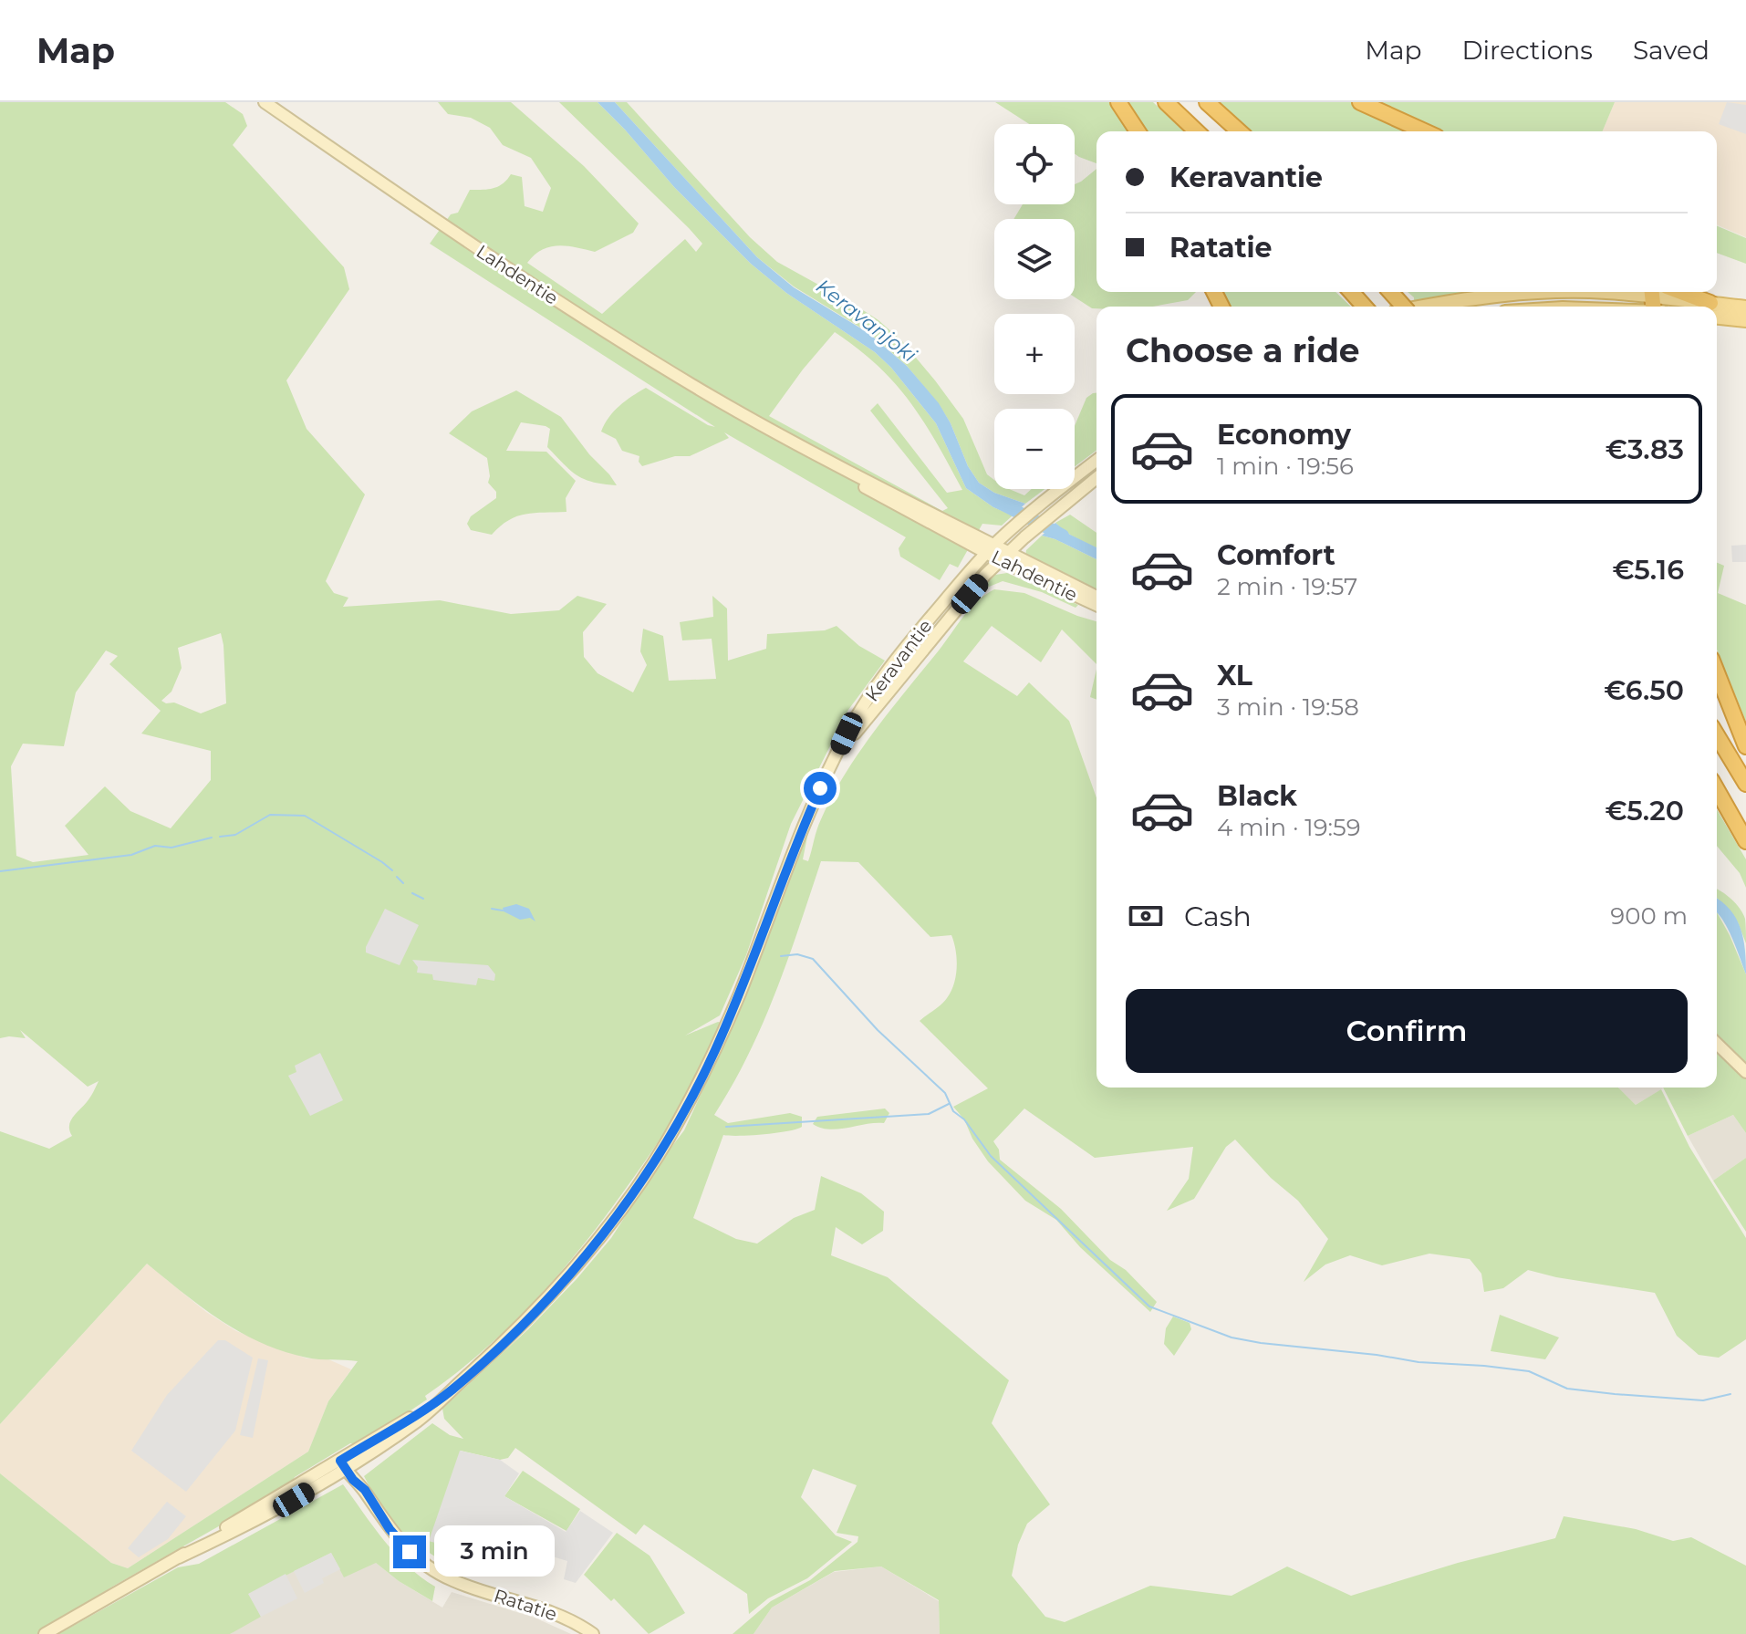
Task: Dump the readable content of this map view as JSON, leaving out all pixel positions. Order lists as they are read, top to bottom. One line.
{"streets":{"main road":["Lahdentie","Keravantie","Ratatie"]},"crossings":[["Lahdentie","Keravantie"],["Keravantie","Ratatie"]],"water":["Keravanjoki"],"page":{"header":"Map","nav":["Map","Directions","Saved"],"map_buttons":["+","−"],"banner":["Keravantie","Ratatie"],"heading":"Choose a ride","list":[{"name":"Economy","note":"1 min · 19:56","value":"€3.83"},{"name":"Comfort","note":"2 min · 19:57","value":"€5.16"},{"name":"XL","note":"3 min · 19:58","value":"€6.50"},{"name":"Black","note":"4 min · 19:59","value":"€5.20"}],"pay":["Cash","900 m"],"buttons":"Confirm","bubble":"3 min"}}
